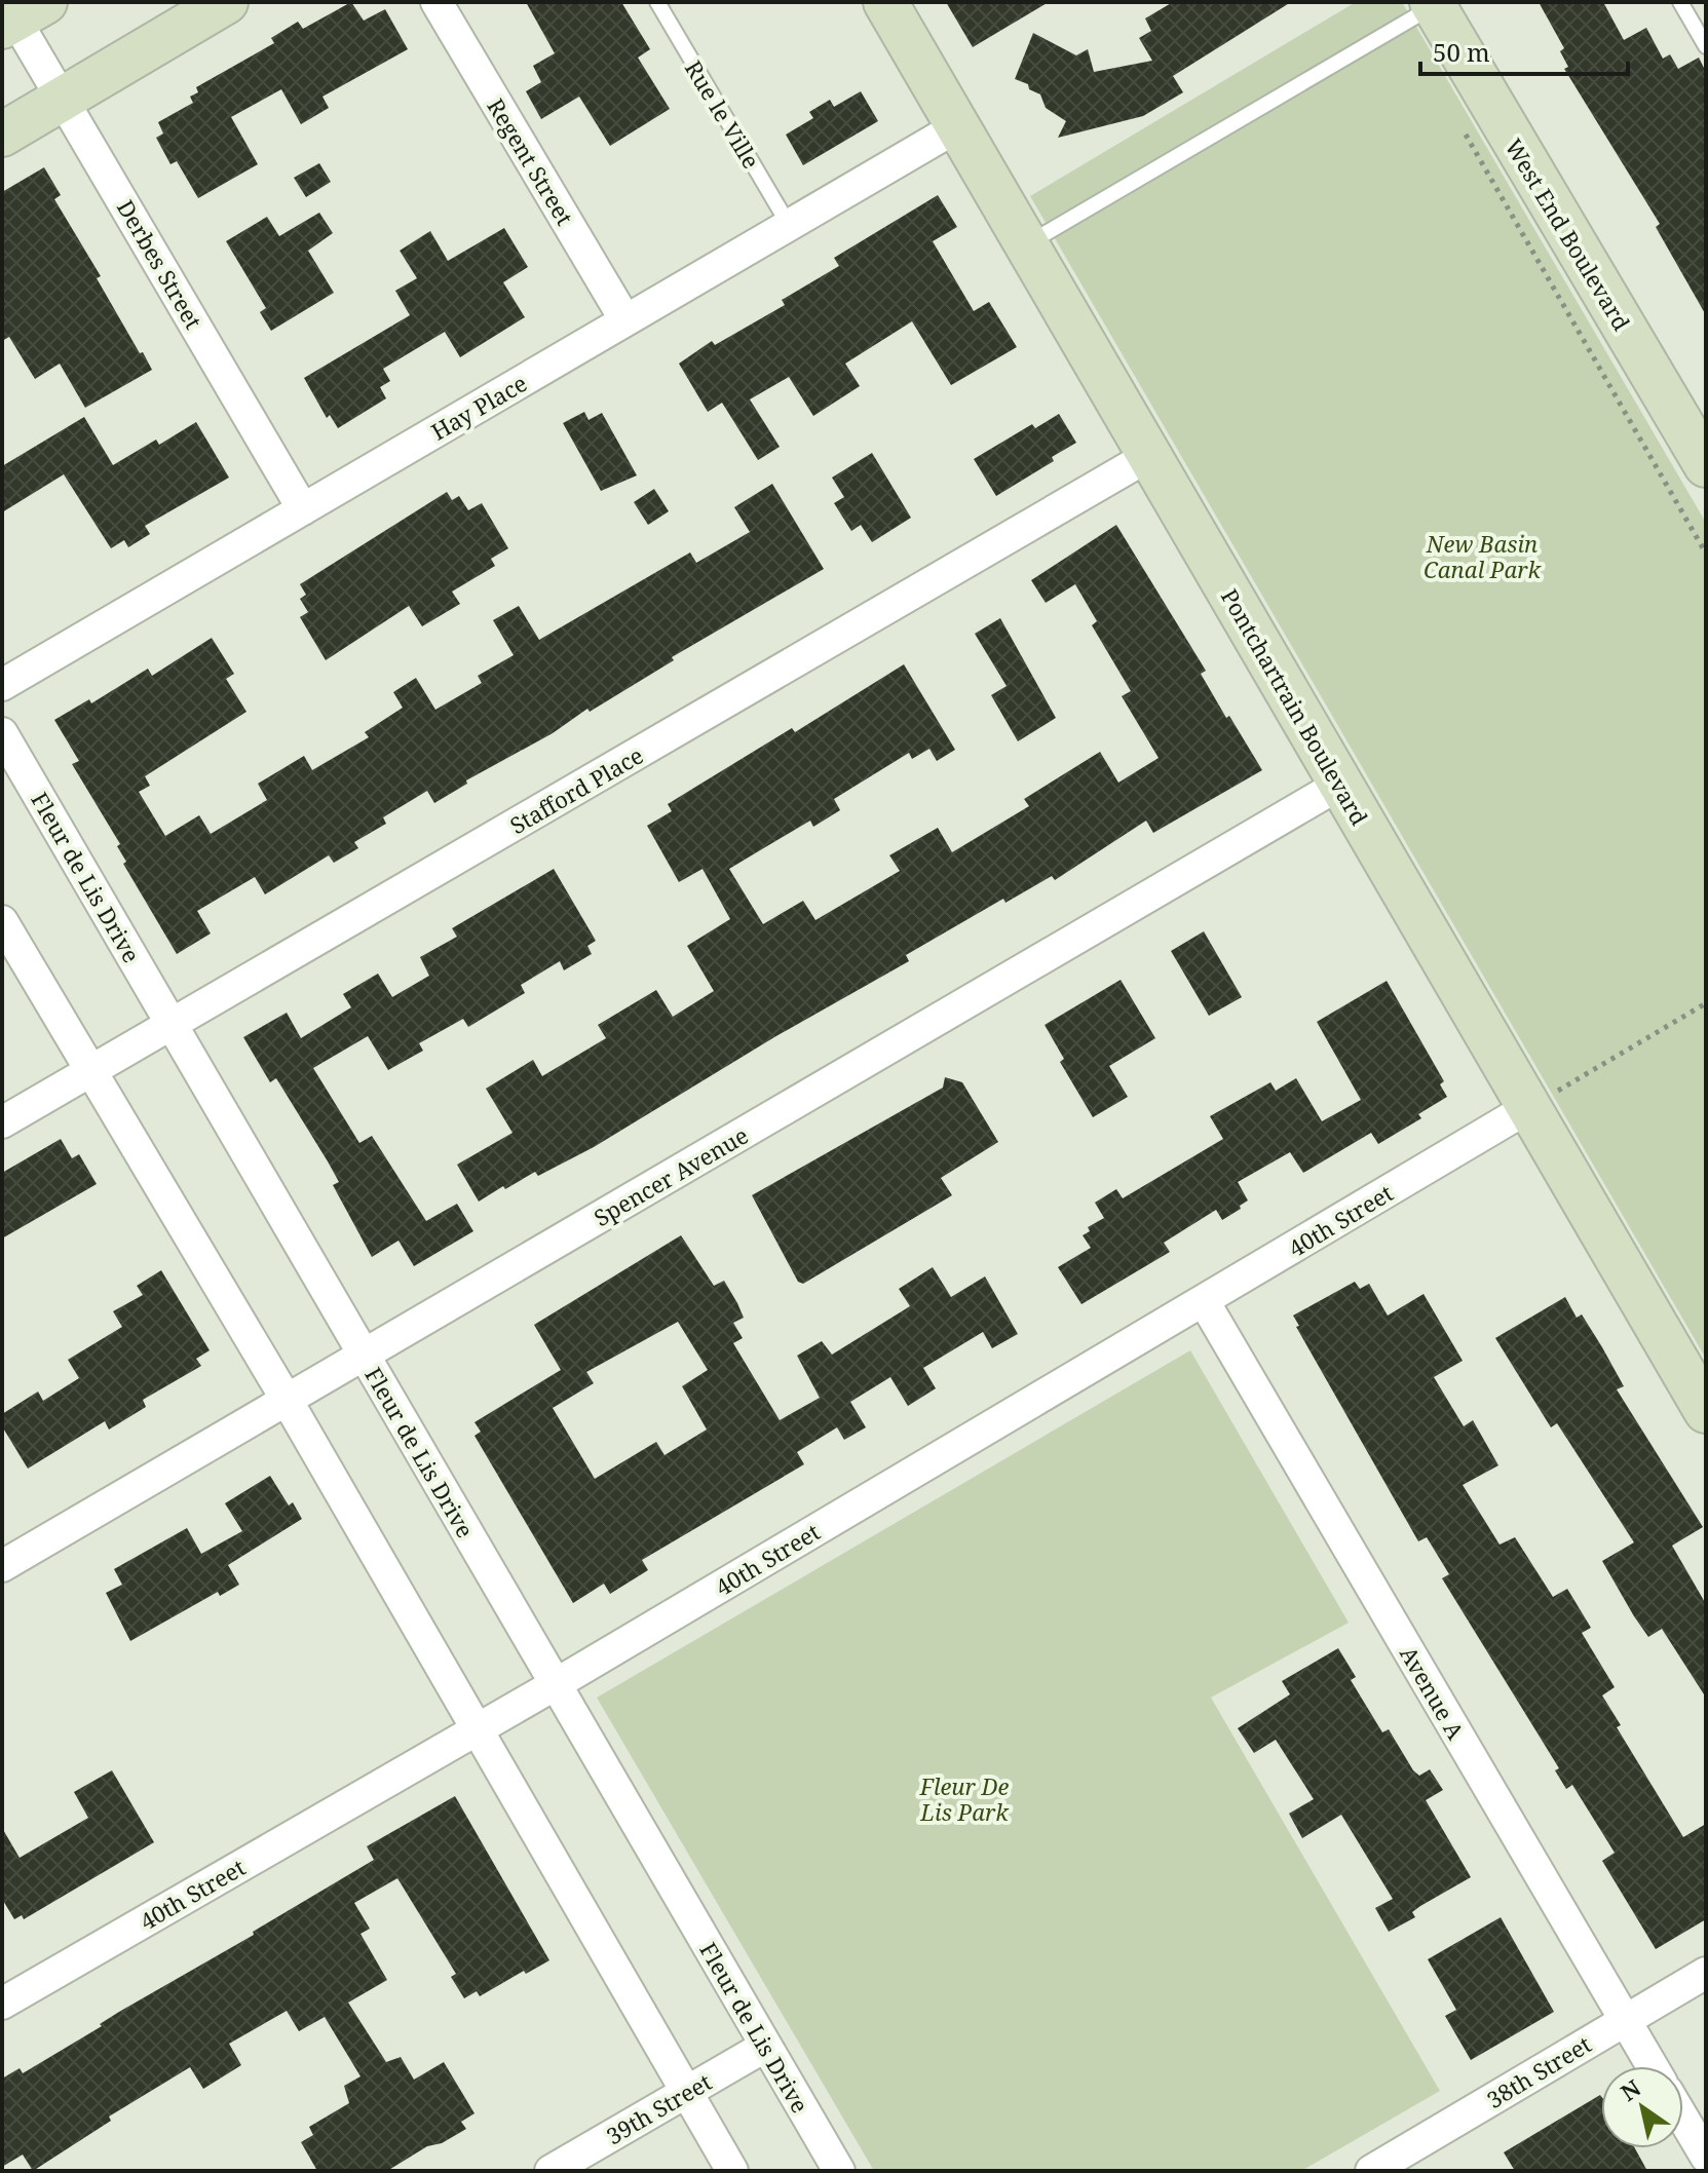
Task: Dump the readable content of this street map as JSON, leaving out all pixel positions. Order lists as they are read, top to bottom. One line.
{"streets":{"main road":["West End Boulevard","Pontchartrain Boulevard"],"street":["Regent Street","Derbes Street","Hay Place","Stafford Place","Fleur de Lis Drive","Spencer Avenue","40th Street","Avenue A","38th Street","39th Street"],"lane":["Rue le Ville"]},"crossings":[["Rue le Ville","Hay Place"],["Regent Street","Hay Place"],["Derbes Street","Hay Place"],["Hay Place","Pontchartrain Boulevard"],["Pontchartrain Boulevard","Stafford Place"],["Pontchartrain Boulevard","Spencer Avenue"],["Pontchartrain Boulevard","40th Street"],["Stafford Place","Fleur de Lis Drive"],["Fleur de Lis Drive","Spencer Avenue"],["Fleur de Lis Drive","40th Street"],["Fleur de Lis Drive","39th Street"],["40th Street","Avenue A"],["Avenue A","38th Street"]],"parks":["New Basin Canal Park","Fleur De Lis Park"],"scale_bar":"50 m","north":"top left"}
